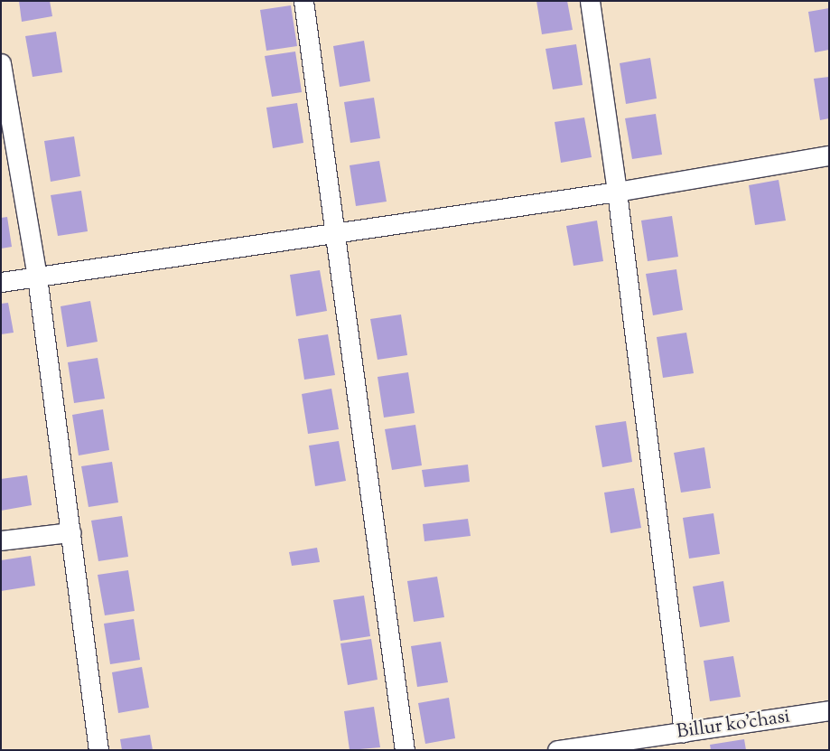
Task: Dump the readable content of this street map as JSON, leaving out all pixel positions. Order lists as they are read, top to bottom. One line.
{"streets":{"street":["Billur ko'chasi"]}}
